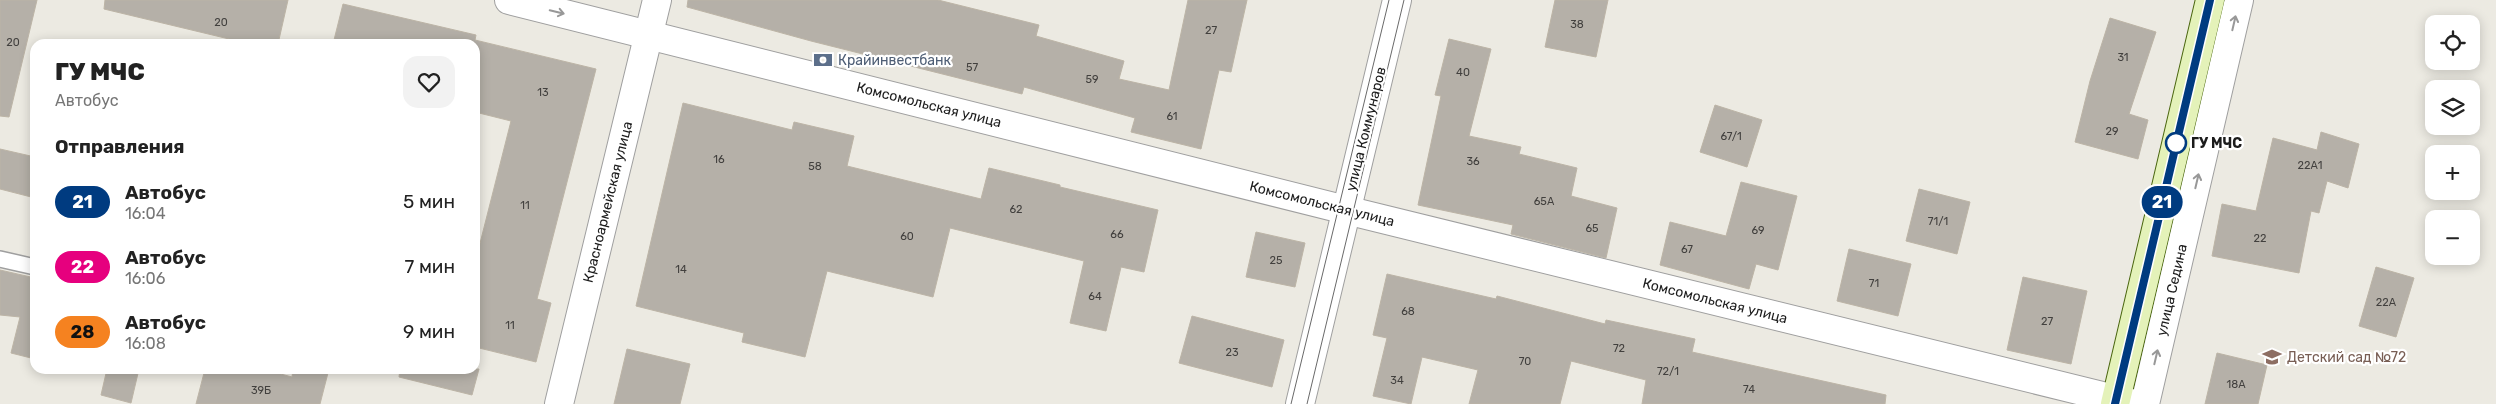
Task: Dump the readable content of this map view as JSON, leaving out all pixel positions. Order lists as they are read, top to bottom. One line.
{"streets":{"street":["Комсомольская улица","улица Коммунаров","Красноармейская улица","улица Седина"]},"crossings":[["Комсомольская улица","улица Коммунаров"],["Комсомольская улица","Красноармейская улица"]],"one_way":["улица Седина"],"places":{"bank":["Крайинвестбанк"],"other":["ГУ МЧС"],"school or university":["Детский сад №72"]},"lines":["bus line 21"],"house_numbers":["20","38","27","20","31","57","40","59","13","61","29","67/1","16","36","22А1","58","65А","11","62","71/1","65","69","66","60","22","67","25","14","71","64","22А","68","27","11","72","23","70","72/1","34","18А","74","39Б"],"page":{"on_map":"21","map_buttons":["+","−"],"heading":[["ГУ МЧС","Автобус"],"Отправления"],"list":[{"mark":"21","name":"Автобус","note":"16:04","value":"5 мин"},{"mark":"22","name":"Автобус","note":"16:06","value":"7 мин"},{"mark":"28","name":"Автобус","note":"16:08","value":"9 мин"}]}}
